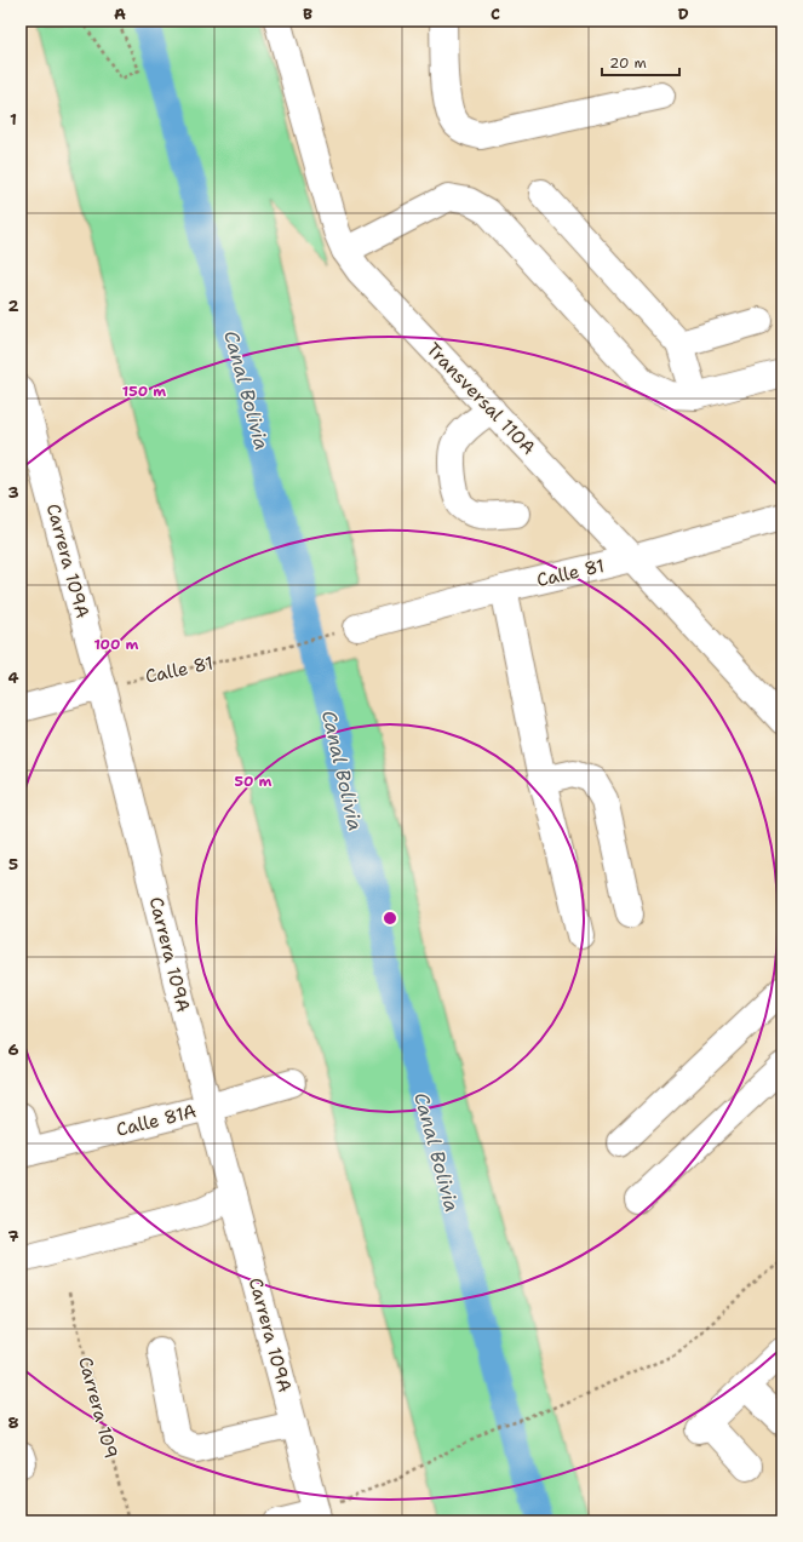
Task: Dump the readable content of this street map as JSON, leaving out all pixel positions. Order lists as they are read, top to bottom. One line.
{"streets":{"street":["Transversal 110A","Carrera 109A","Calle 81","Calle 81A"],"path":["Carrera 109"]},"crossings":[["Transversal 110A","Calle 81"],["Carrera 109A","Calle 81"],["Carrera 109A","Calle 81A"]],"water":["Canal Bolivia"],"scale_bar":"20 m","grid":{"columns":["A","B","C","D"],"rows":["1","2","3","4","5","6","7","8"]},"rings":["150 m","100 m","50 m"]}
